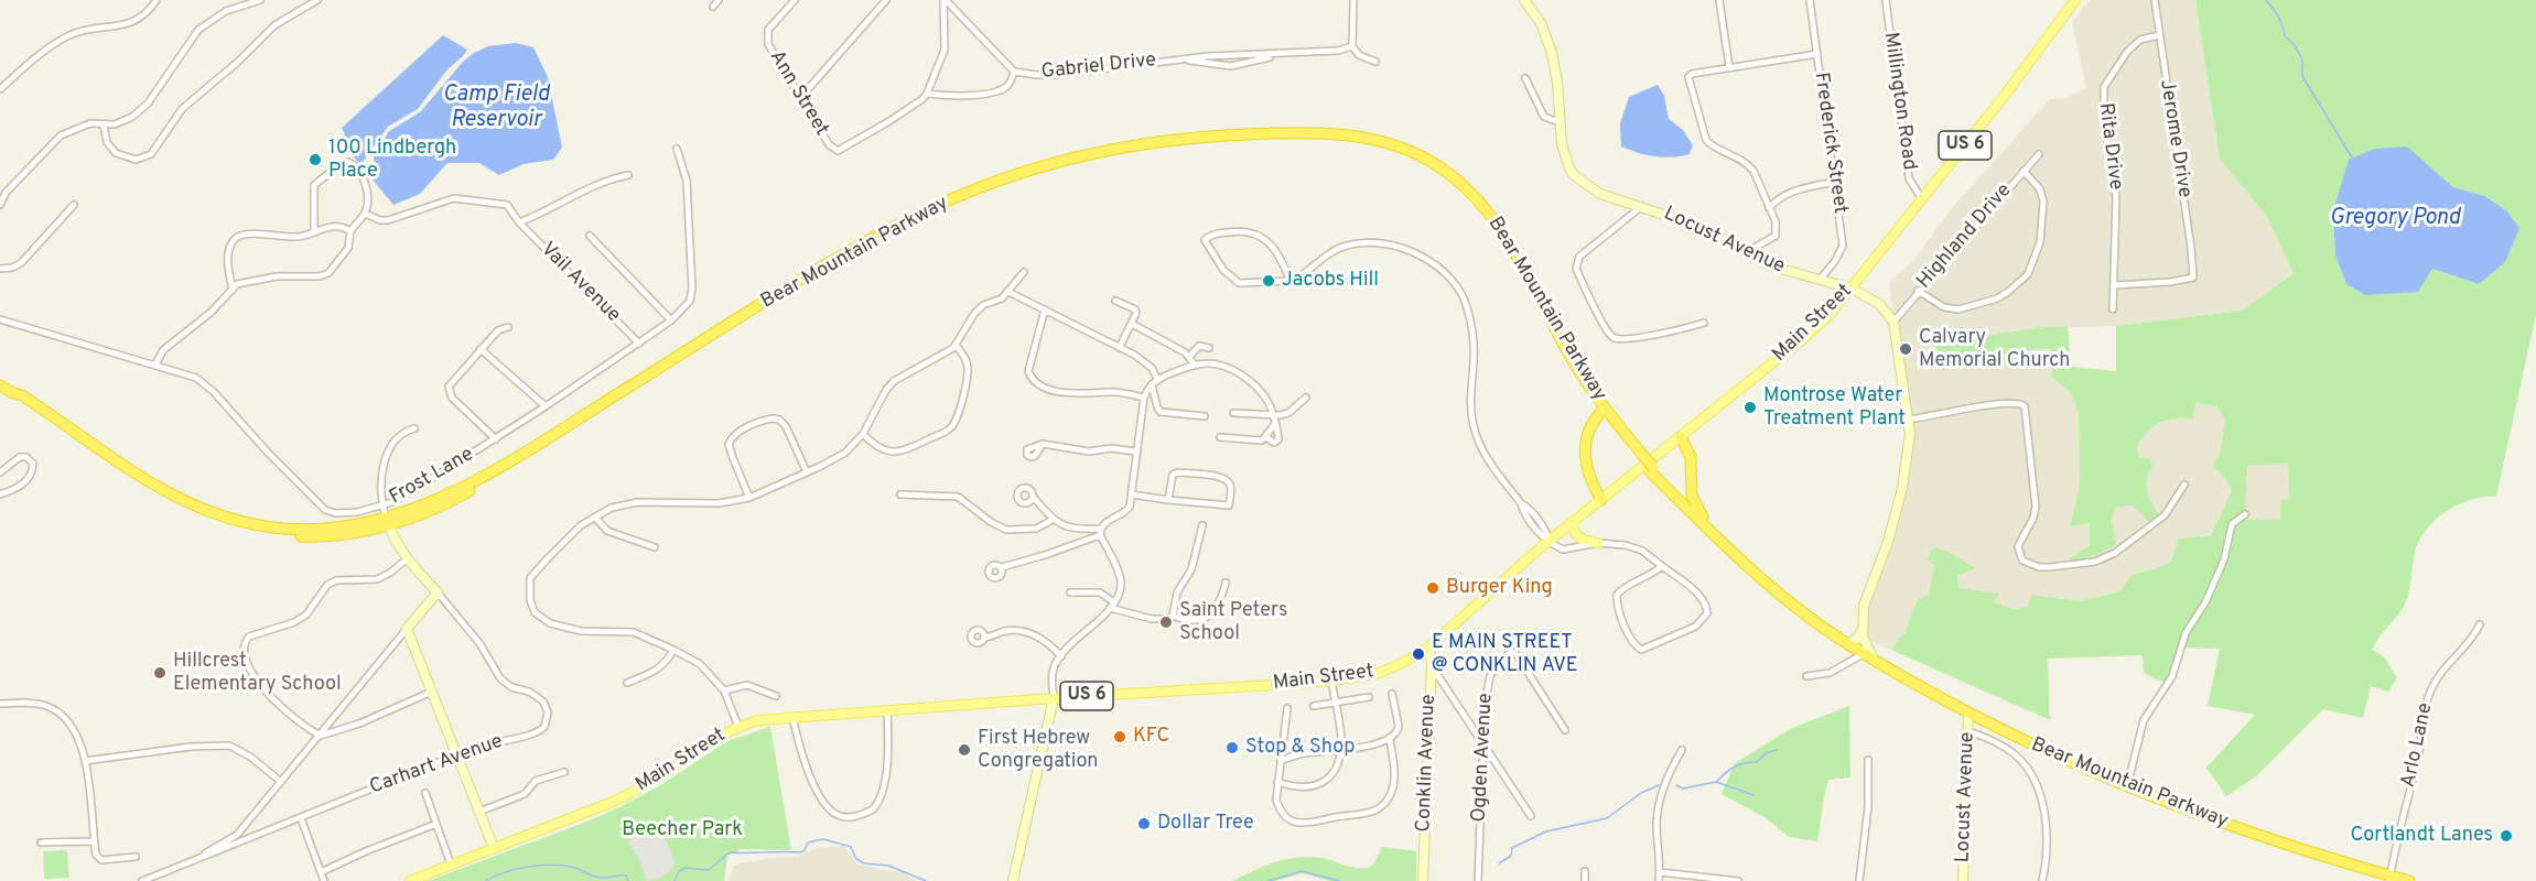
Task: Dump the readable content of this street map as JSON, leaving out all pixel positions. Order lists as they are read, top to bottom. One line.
{"streets":{"highway":["Bear Mountain Parkway"],"main road":["US 6","Main Street"],"street":["Gabriel Drive","Ann Street","Millington Road","Jerome Drive","Frederick Street","Rita Drive","Highland Drive","Locust Avenue","Vail Avenue","Frost Lane","Arlo Lane","Ogden Avenue","Conklin Avenue","Carhart Avenue"]},"crossings":[["Millington Road","Main Street"],["Jerome Drive","Rita Drive"],["Frederick Street","Locust Avenue"],["Highland Drive","Locust Avenue"],["Locust Avenue","Bear Mountain Parkway"],["Locust Avenue","Main Street"],["Bear Mountain Parkway","Arlo Lane"],["Bear Mountain Parkway","Carhart Avenue"],["Vail Avenue","Frost Lane"],["Main Street","Conklin Avenue"]],"water":["Camp Field Reservoir","Gregory Pond"],"parks":["Beecher Park"],"places":["100 Lindbergh Place","Jacobs Hill","Calvary Memorial Church","Montrose Water Treatment Plant","Burger King","Saint Peters School","E MAIN STREET @ CONKLIN AVE","Hillcrest Elementary School","KFC","Stop & Shop","First Hebrew Congregation","Dollar Tree","Cortlandt Lanes"]}
